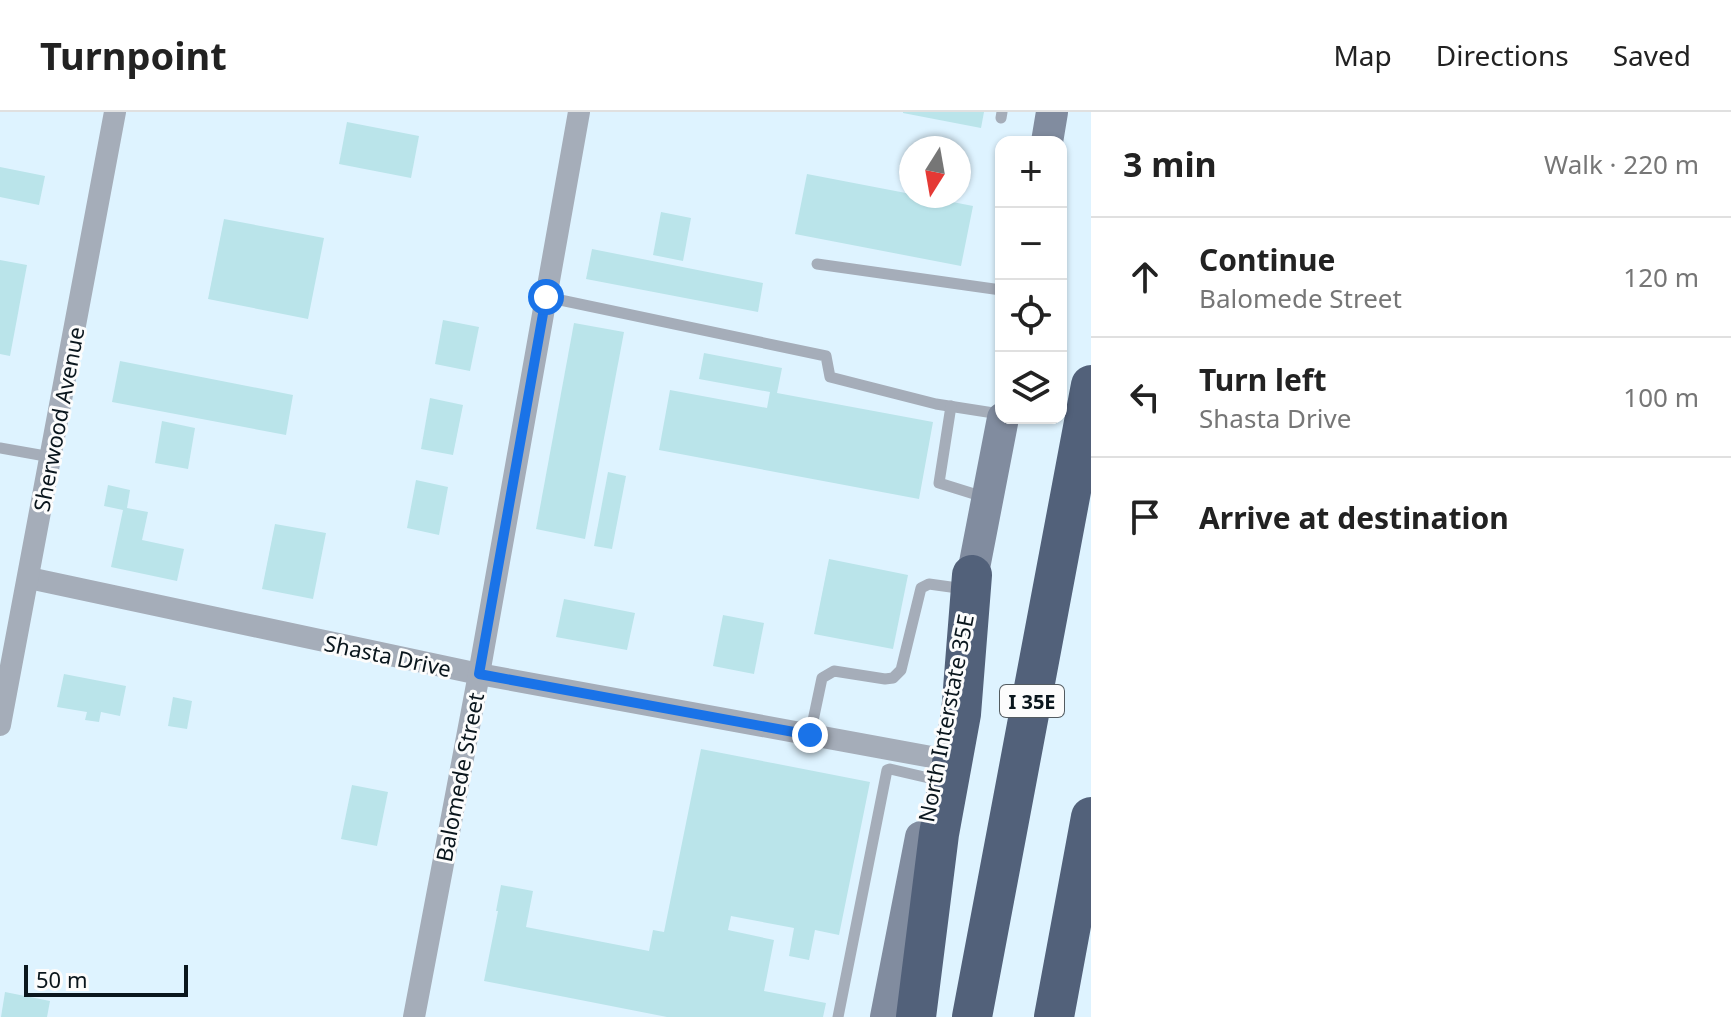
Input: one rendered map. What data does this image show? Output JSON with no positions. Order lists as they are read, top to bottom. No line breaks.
{"streets":{"highway":["I 35E"],"main road":["North Interstate 35E"],"street":["Sherwood Avenue","Shasta Drive","Balomede Street"]},"crossings":[["Sherwood Avenue","Shasta Drive"],["Shasta Drive","North Interstate 35E"],["Shasta Drive","Balomede Street"]],"scale_bar":"50 m","north":"bottom","page":{"header":"Turnpoint","nav":["Map","Directions","Saved"],"heading":["3 min","Walk · 220 m"],"map_buttons":["+","−"],"list":[["Continue","Balomede Street","120 m"],["Turn left","Shasta Drive","100 m"],"Arrive at destination"],"scale":"50 m"}}
